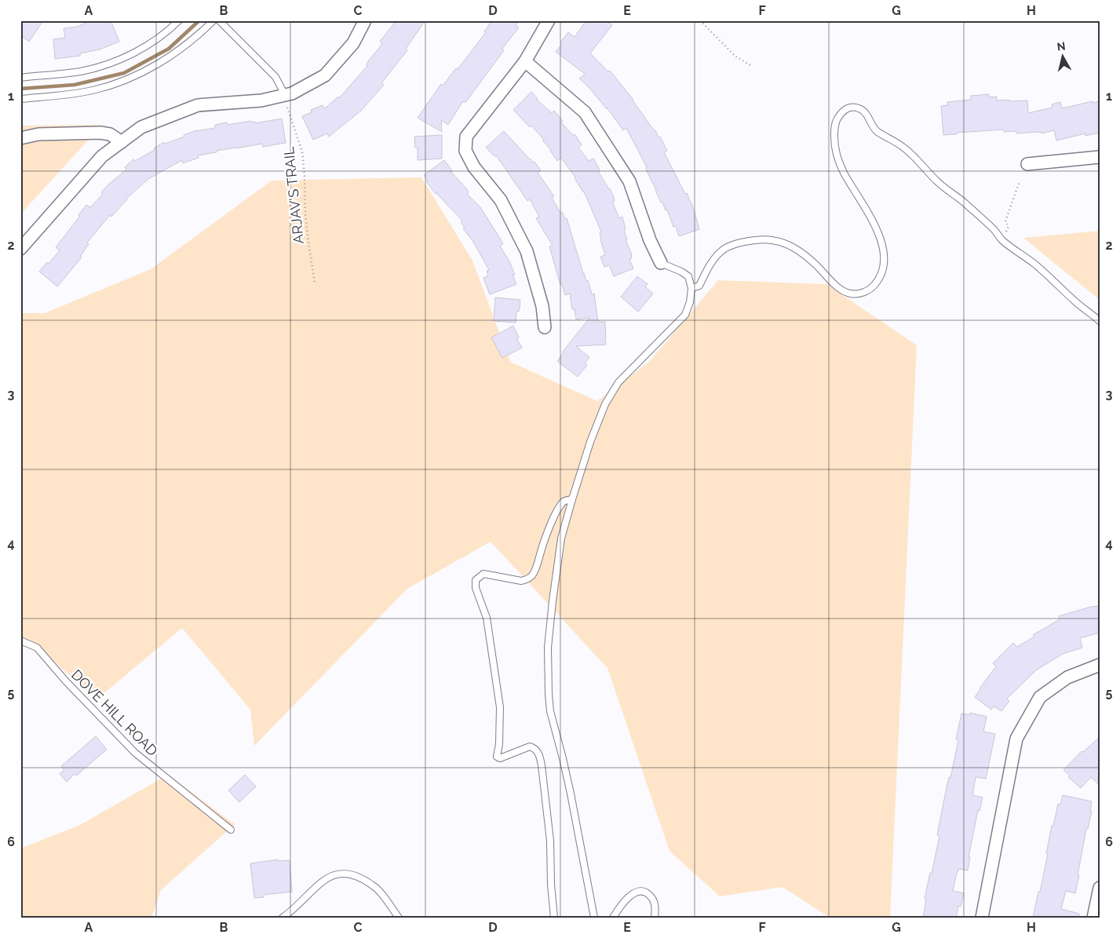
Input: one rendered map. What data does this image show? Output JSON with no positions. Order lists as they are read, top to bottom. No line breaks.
{"streets":{"lane":["DOVE HILL ROAD"],"path":["ARJAV'S TRAIL"]},"north":"top","grid":{"columns":["A","B","C","D","E","F","G","H"],"rows":["1","2","3","4","5","6"]}}
